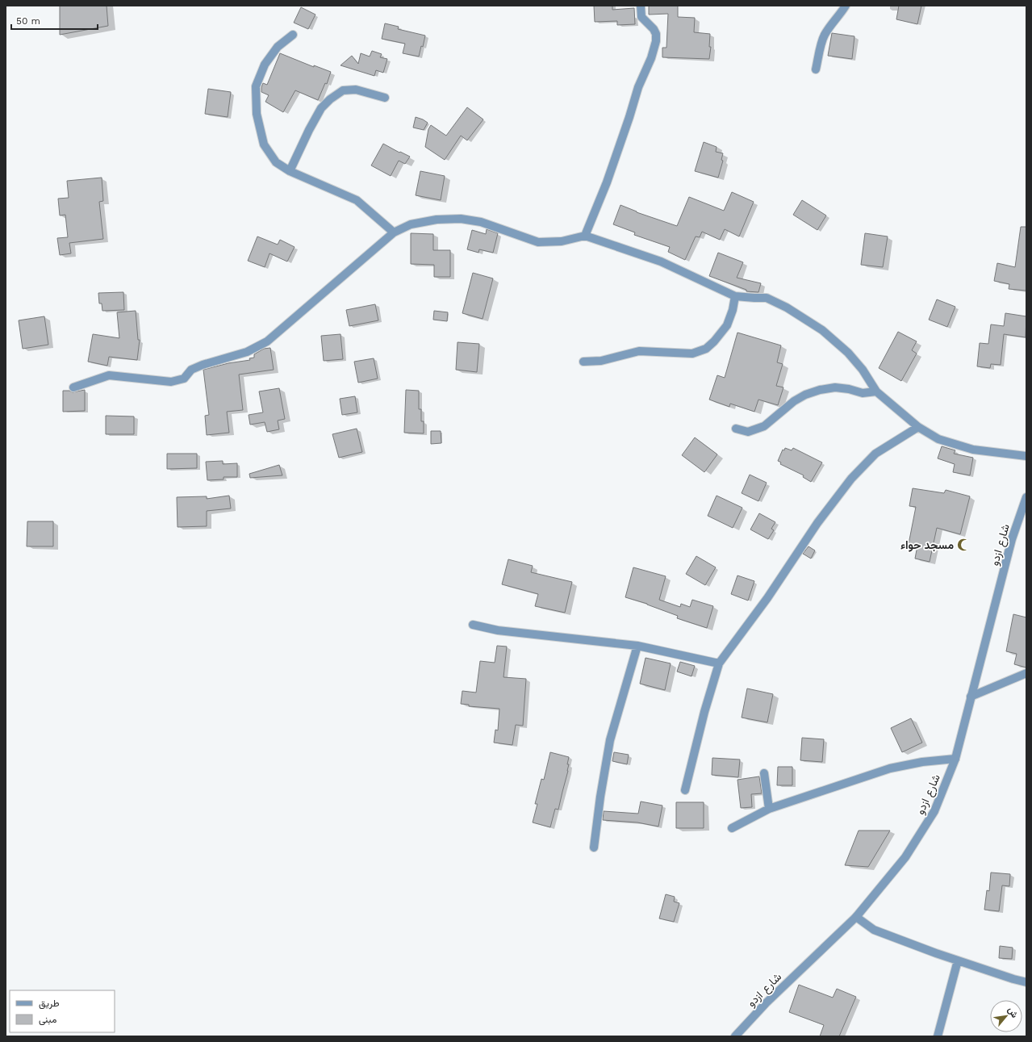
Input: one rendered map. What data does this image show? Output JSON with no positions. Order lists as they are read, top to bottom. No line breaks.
{"streets":{"street":["شارع ازدو"]},"places":{"mosque":["مسجد حواء"]},"legend":["طريق","مبنى"],"scale_bar":"50 m","north":"top right"}
